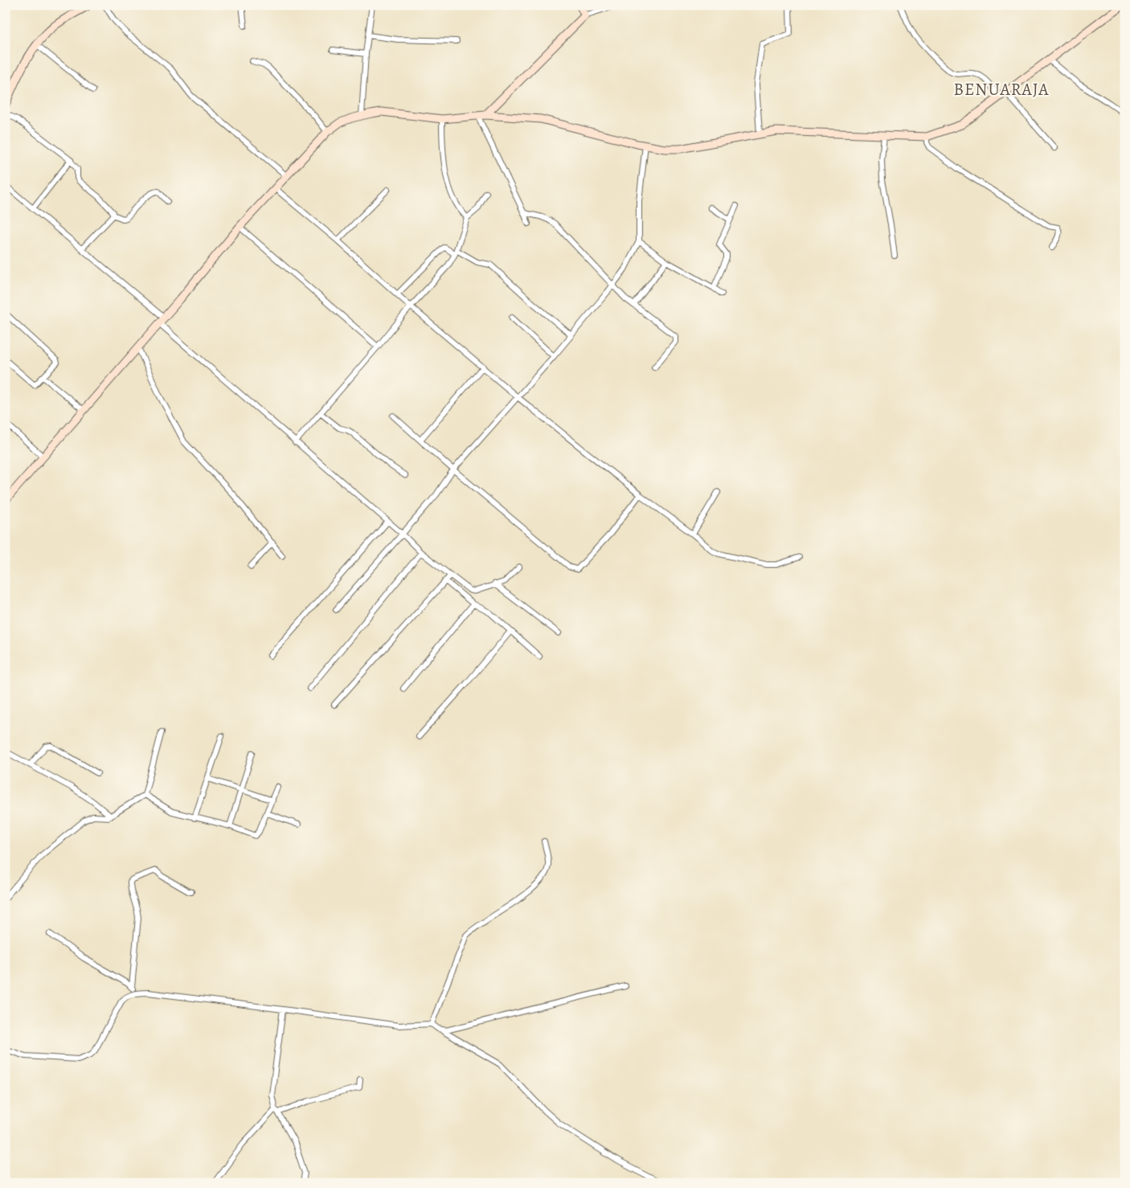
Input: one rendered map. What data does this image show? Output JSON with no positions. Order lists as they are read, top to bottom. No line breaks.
{"districts":["BENUARAJA"]}
